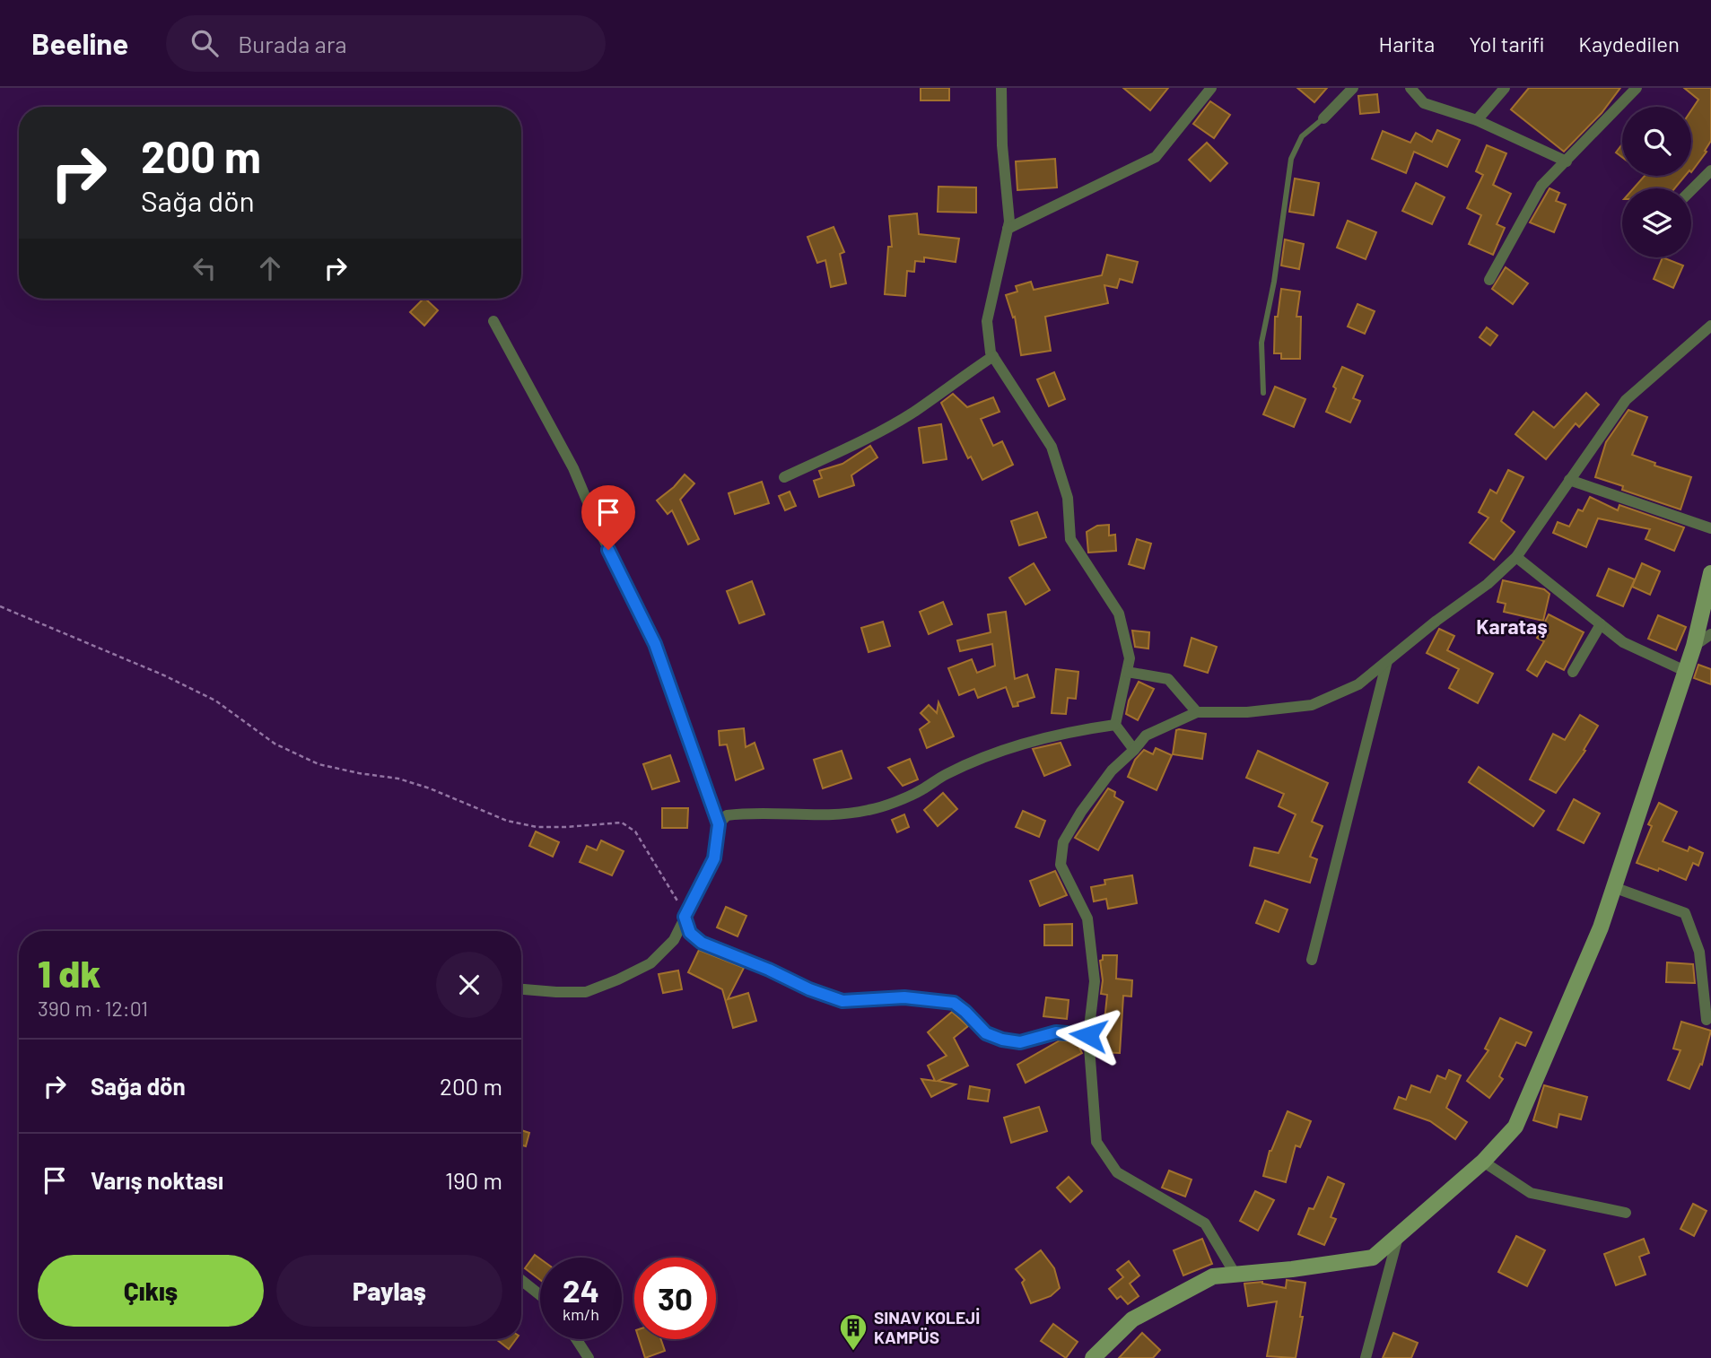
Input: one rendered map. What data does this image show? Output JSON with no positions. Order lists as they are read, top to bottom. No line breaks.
{"districts":["Karataş"],"places":{"building":["SINAV KOLEJİ KAMPÜS"]},"page":{"header":"Beeline","search":"Burada ara","nav":["Harita","Yol tarifi","Kaydedilen"],"turn":["200 m","Sağa dön"],"heading":["1 dk","390 m · 12:01"],"list":[{"name":"Sağa dön","value":"200 m"},{"name":"Varış noktası","value":"190 m"}],"buttons":["Çıkış","Paylaş"],"speed":"24 km/h","limit":"30"}}
